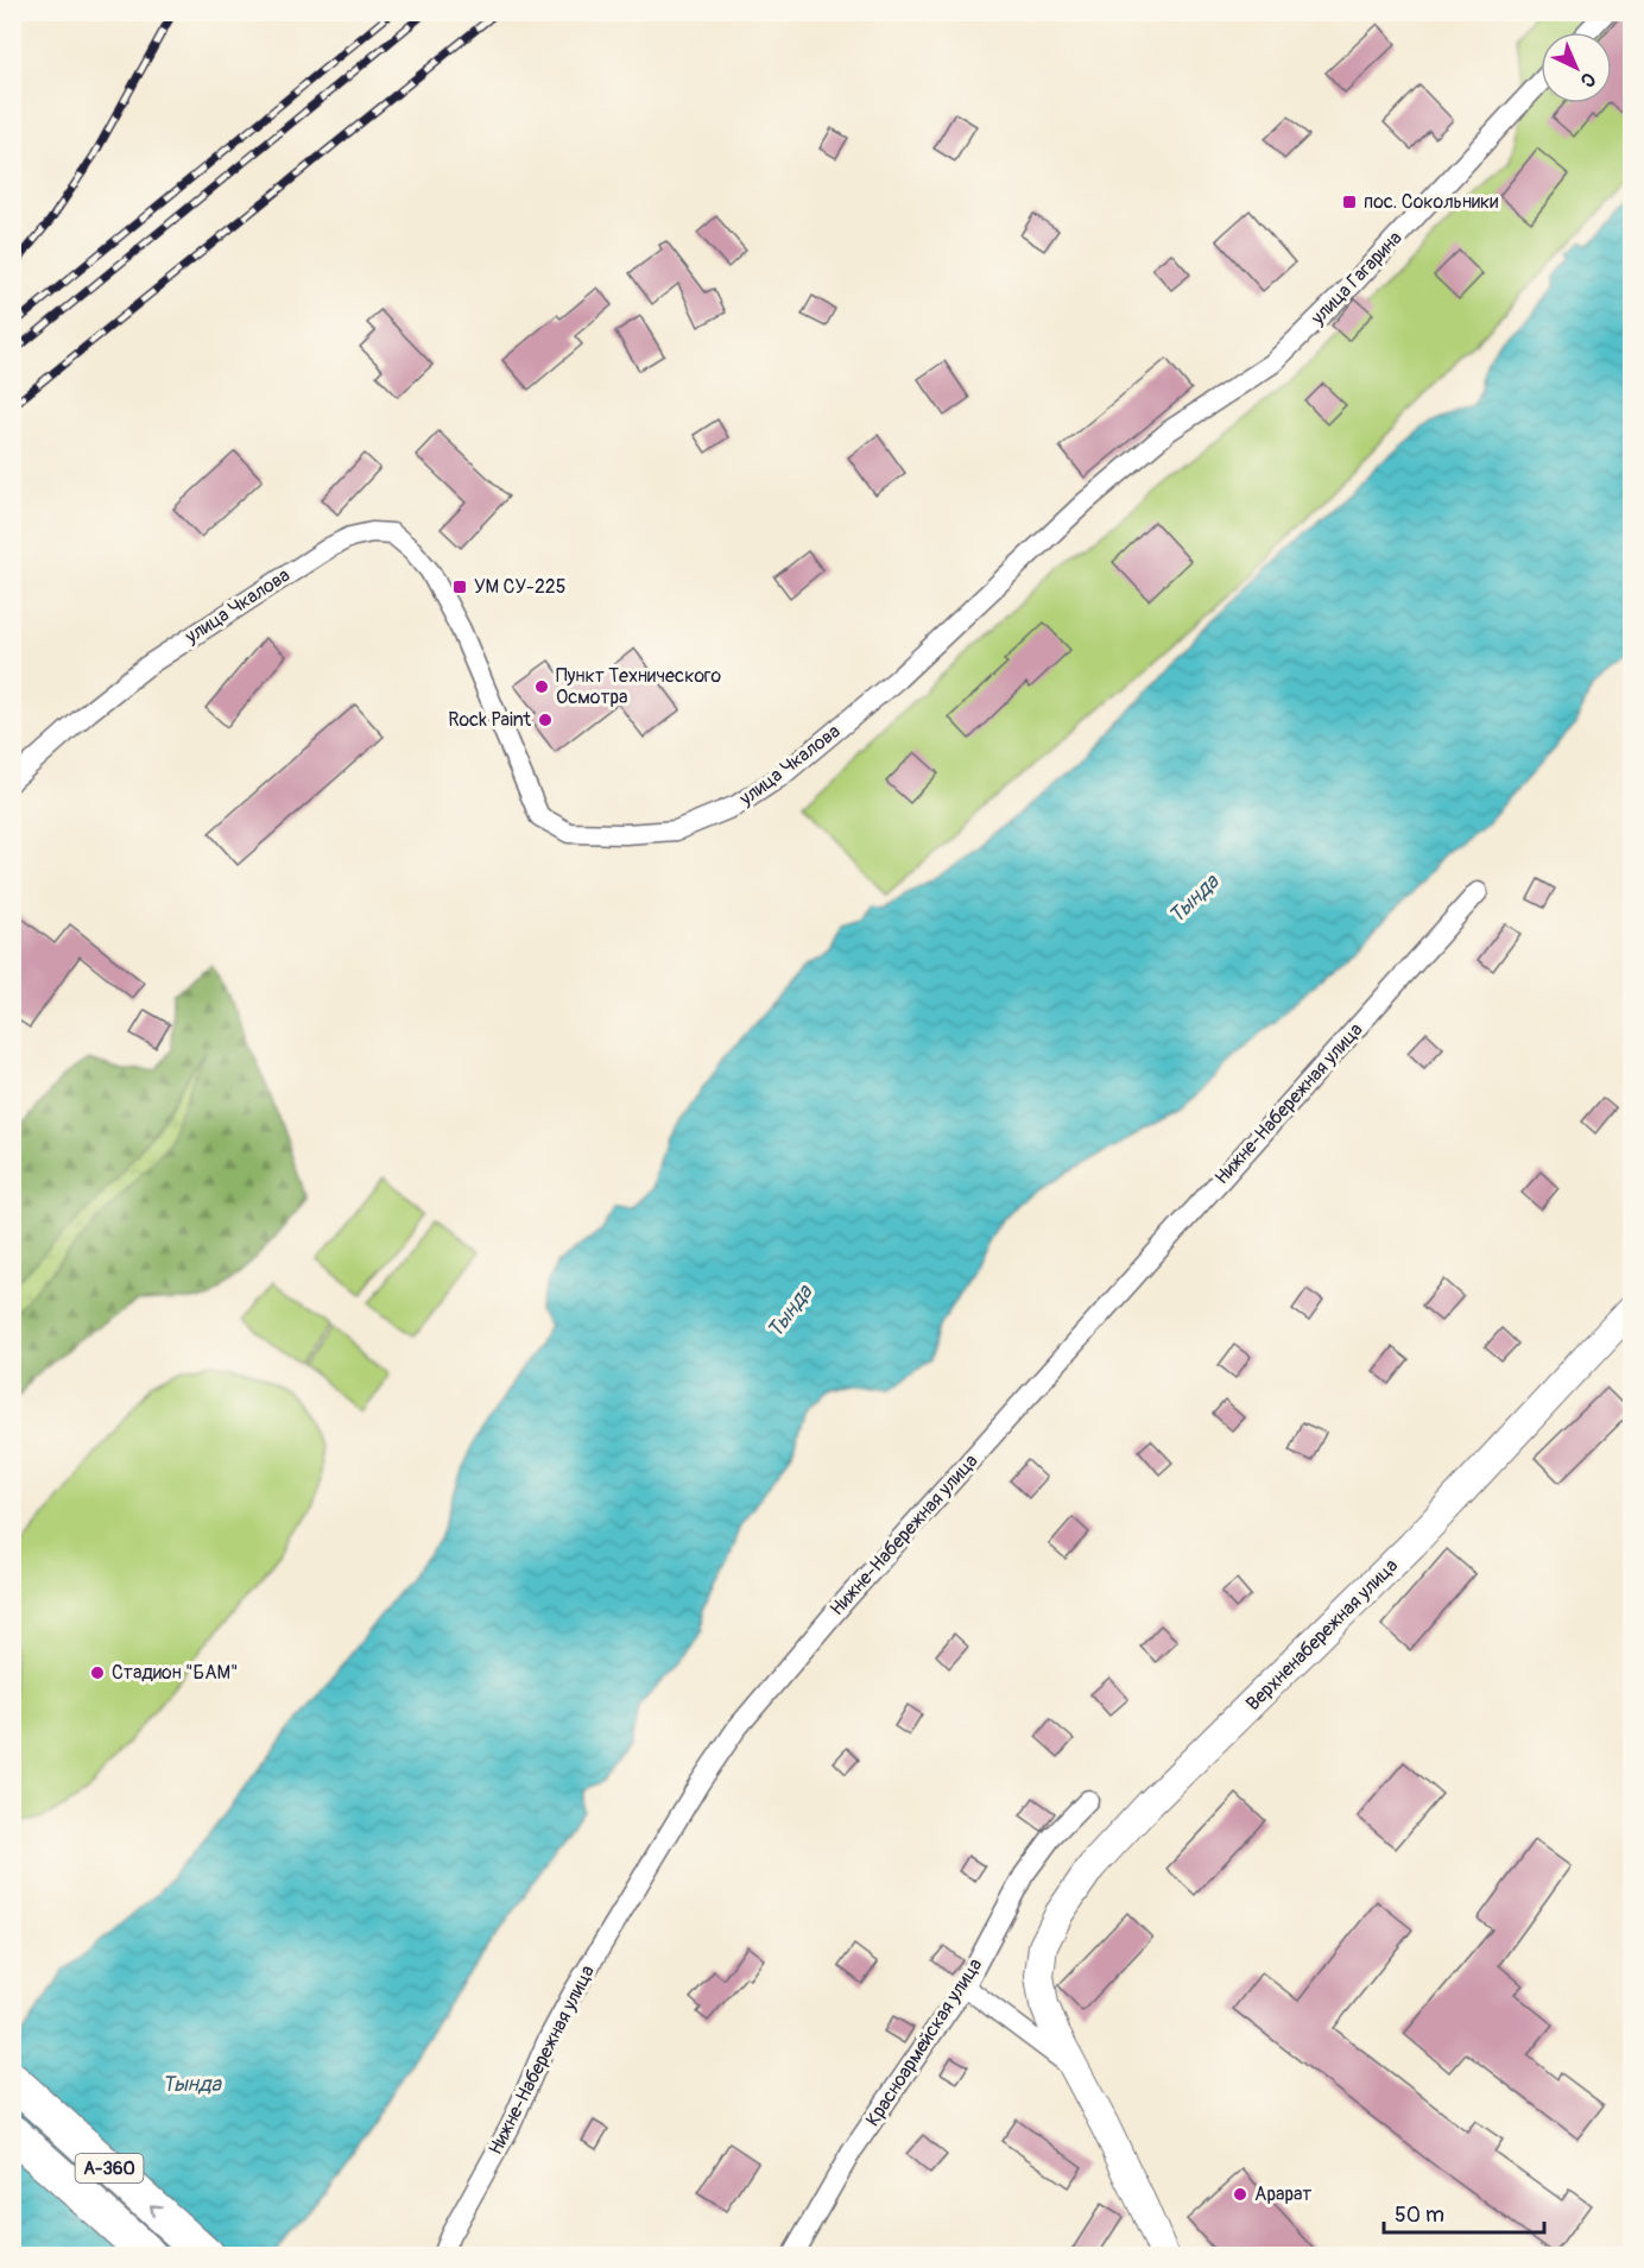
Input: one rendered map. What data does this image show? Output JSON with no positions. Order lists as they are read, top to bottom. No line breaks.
{"streets":{"highway":["А-360"],"street":["улица Гагарина","улица Чкалова","Нижне-Набережная улица","Верхненабережная улица","Красноармейская улица"]},"crossings":[["улица Гагарина","улица Чкалова"]],"water":["Тында"],"places":{"transit":["пос. Сокольники","УМ СУ-225"],"other":["Пункт Технического Осмотра","Rock Paint","Стадион \"БАМ\"","Арарат"]},"scale_bar":"50 m","north":"bottom right"}
